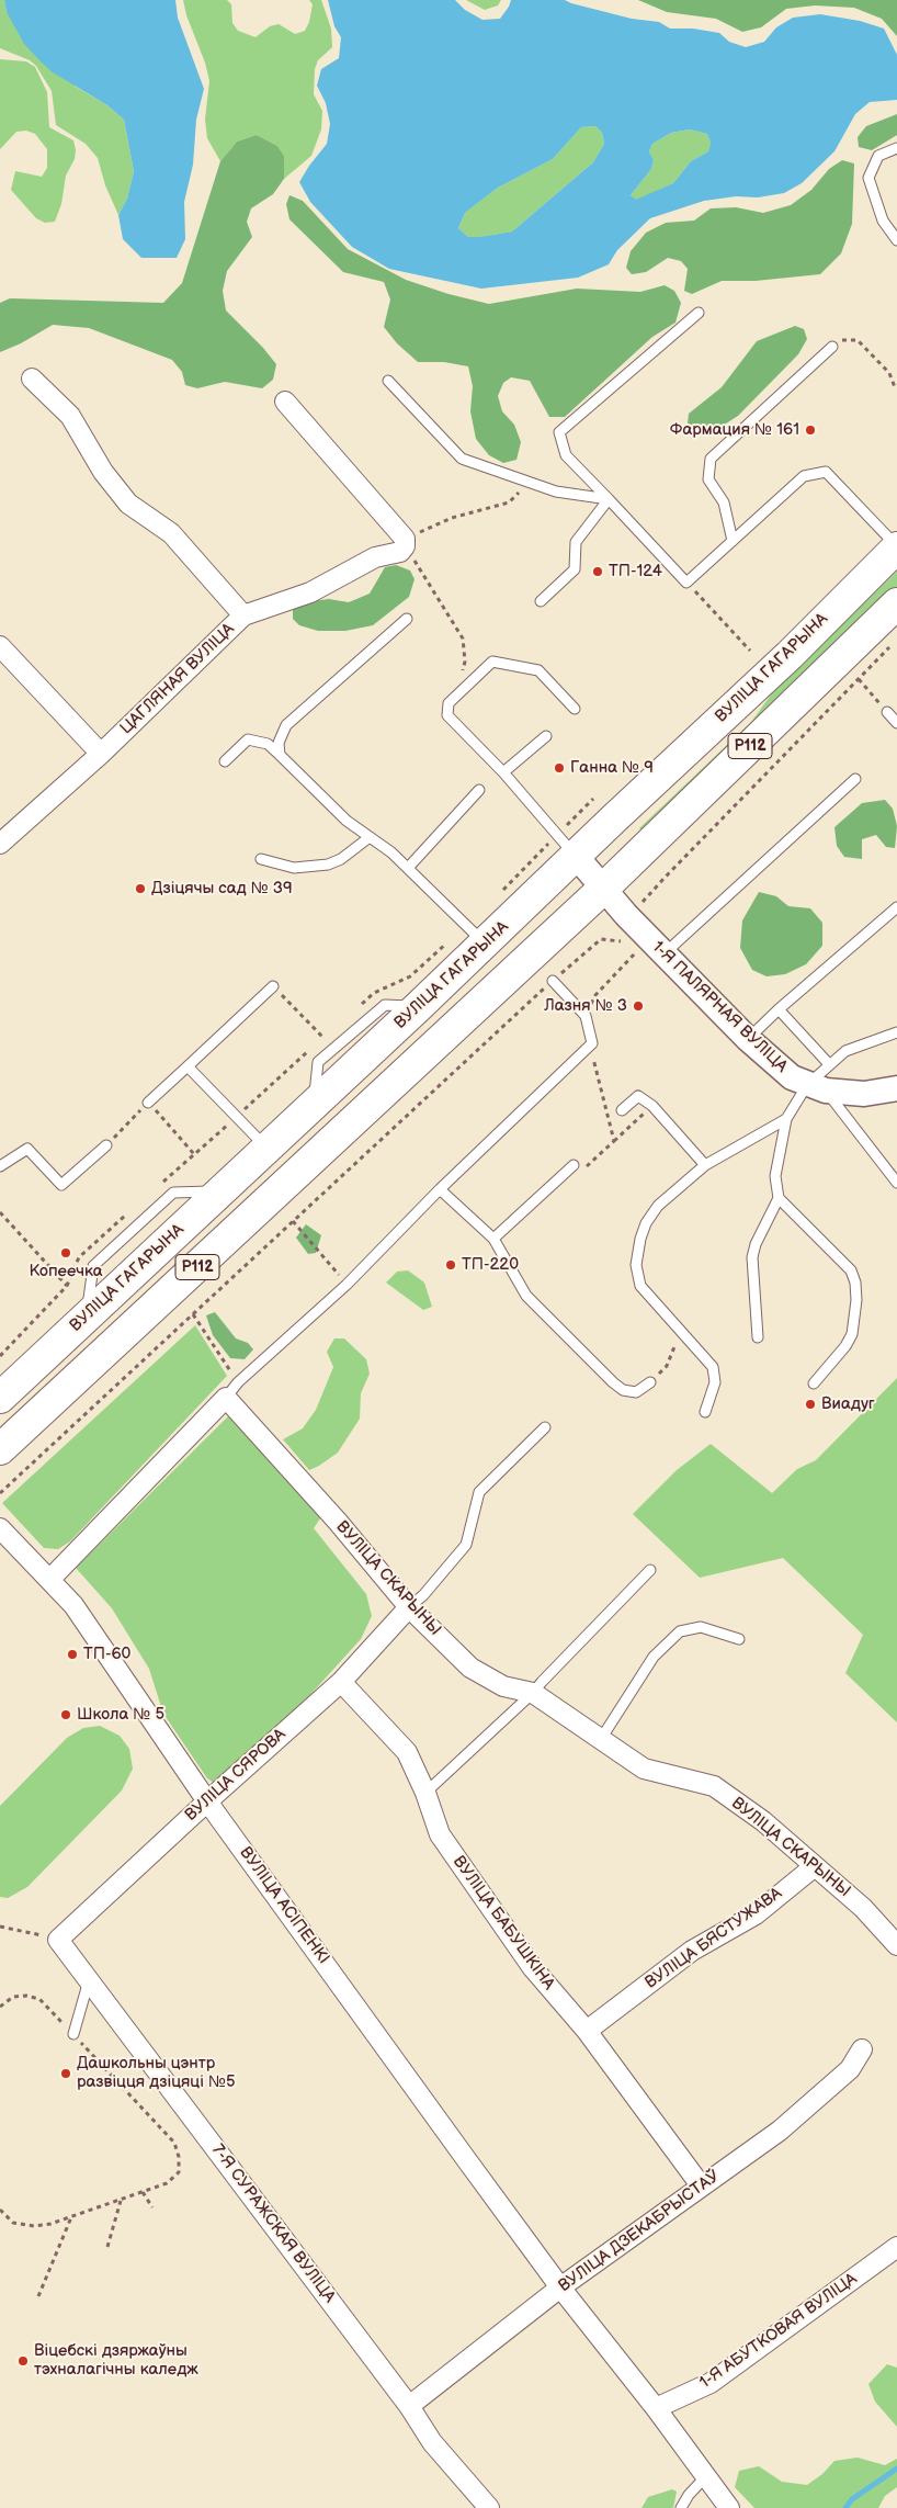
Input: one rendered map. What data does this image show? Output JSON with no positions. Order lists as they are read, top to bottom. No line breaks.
{"streets":{"main road":["ВУЛІЦА ГАГАРЫНА","Р112"],"street":["ЦАГЛЯНАЯ ВУЛІЦА","1-Я ПАЛЯРНАЯ ВУЛІЦА","ВУЛІЦА СКАРЫНЫ","ВУЛІЦА СЯРОВА","ВУЛІЦА АСІПЕНКІ","ВУЛІЦА БАБУШКІНА","ВУЛІЦА БЯСТУЖАВА","7-Я СУРАЖСКАЯ ВУЛІЦА","ВУЛІЦА ДЗЕКАБРЫСТАЎ","1-Я АБУТКОВАЯ ВУЛІЦА"]},"crossings":[["ВУЛІЦА ГАГАРЫНА","1-Я ПАЛЯРНАЯ ВУЛІЦА"],["Р112","1-Я ПАЛЯРНАЯ ВУЛІЦА"],["ВУЛІЦА СКАРЫНЫ","ВУЛІЦА СЯРОВА"],["ВУЛІЦА СКАРЫНЫ","ВУЛІЦА БЯСТУЖАВА"],["ВУЛІЦА СЯРОВА","ВУЛІЦА АСІПЕНКІ"],["ВУЛІЦА СЯРОВА","ВУЛІЦА БАБУШКІНА"],["ВУЛІЦА СЯРОВА","7-Я СУРАЖСКАЯ ВУЛІЦА"],["ВУЛІЦА АСІПЕНКІ","ВУЛІЦА ДЗЕКАБРЫСТАЎ"],["ВУЛІЦА АСІПЕНКІ","1-Я АБУТКОВАЯ ВУЛІЦА"],["ВУЛІЦА БАБУШКІНА","ВУЛІЦА БЯСТУЖАВА"],["ВУЛІЦА БАБУШКІНА","ВУЛІЦА ДЗЕКАБРЫСТАЎ"],["7-Я СУРАЖСКАЯ ВУЛІЦА","ВУЛІЦА ДЗЕКАБРЫСТАЎ"]],"places":["Фармация № 161","ТП-124","Ганна № 9","Дзіцячы сад № 39","Лазня № 3","Копеечка","ТП-220","Виадуг","ТП-60","Школа № 5","Дашкольны цэнтр развіцця дзіцяці №5","Віцебскі дзяржаўны тэхналагічны каледж"]}
